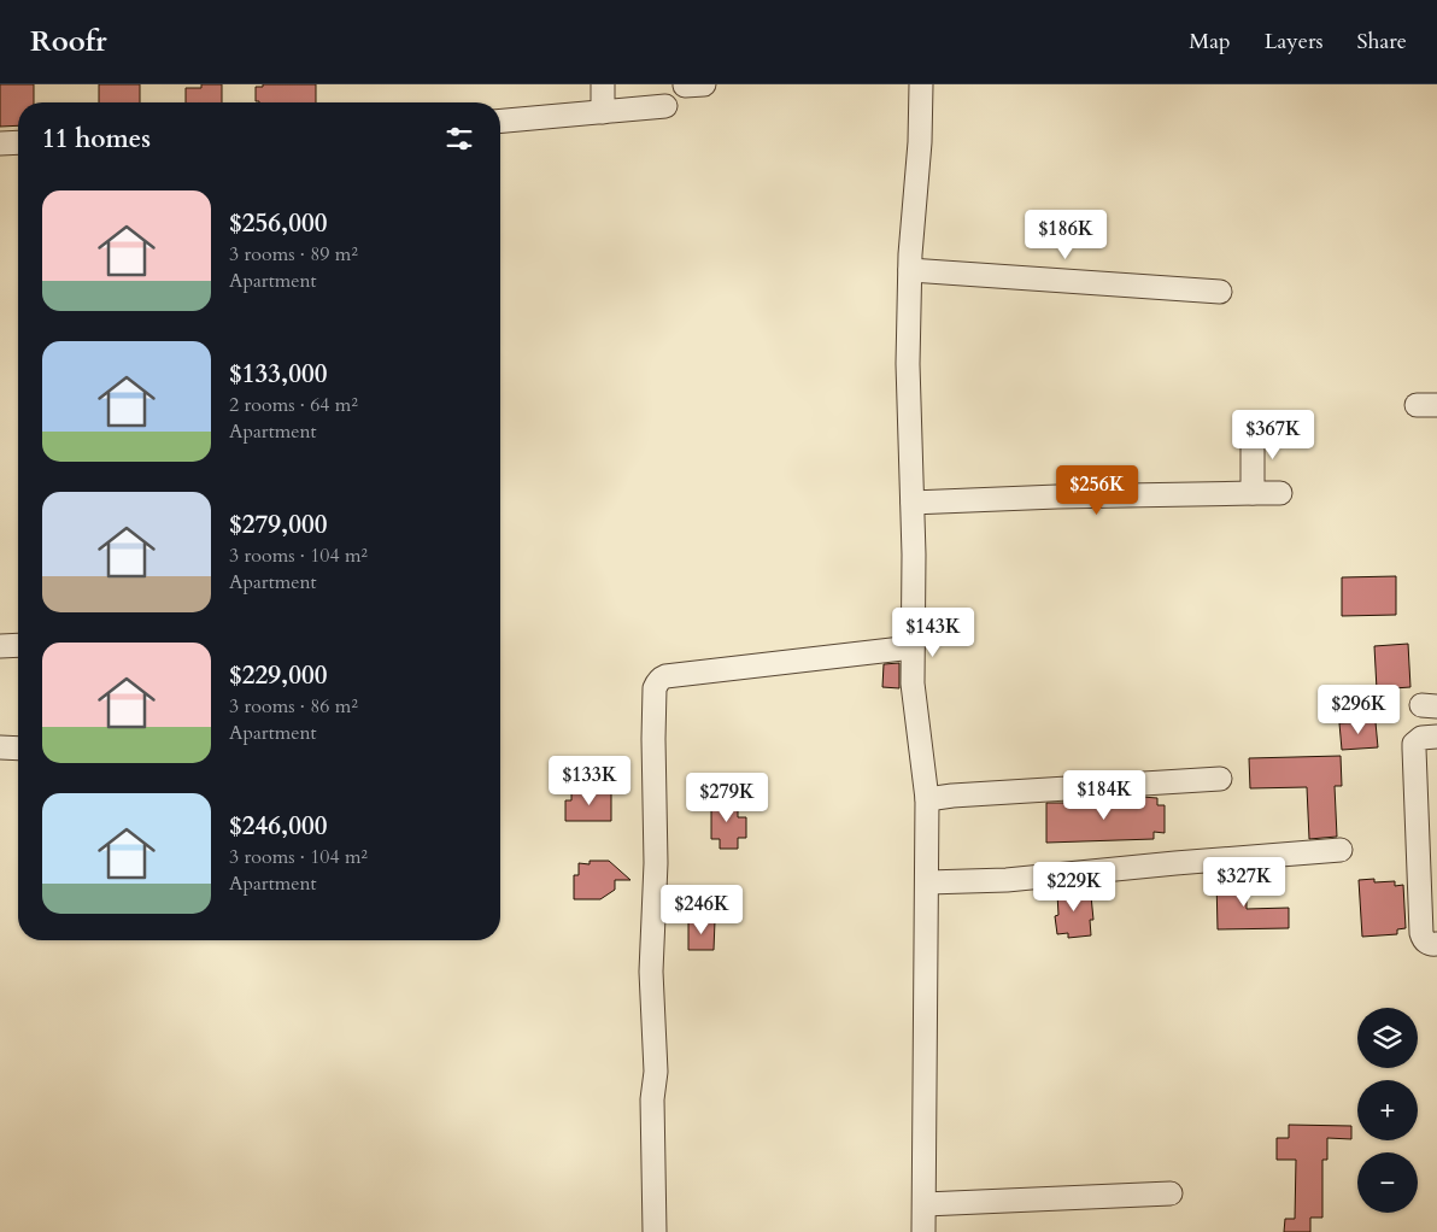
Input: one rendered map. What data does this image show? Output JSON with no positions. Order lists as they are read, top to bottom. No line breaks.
{"page":{"header":"Roofr","nav":["Map","Layers","Share"],"heading":"11 homes","list":[{"name":"$256,000","note":"3 rooms · 89 m² · Apartment"},{"name":"$133,000","note":"2 rooms · 64 m² · Apartment"},{"name":"$279,000","note":"3 rooms · 104 m² · Apartment"},{"name":"$229,000","note":"3 rooms · 86 m² · Apartment"},{"name":"$246,000","note":"3 rooms · 104 m² · Apartment"}],"price":["$186K","$367K","$256K","$143K","$296K","$133K","$184K","$279K","$327K","$229K","$246K"],"map_buttons":["+","−"]}}
